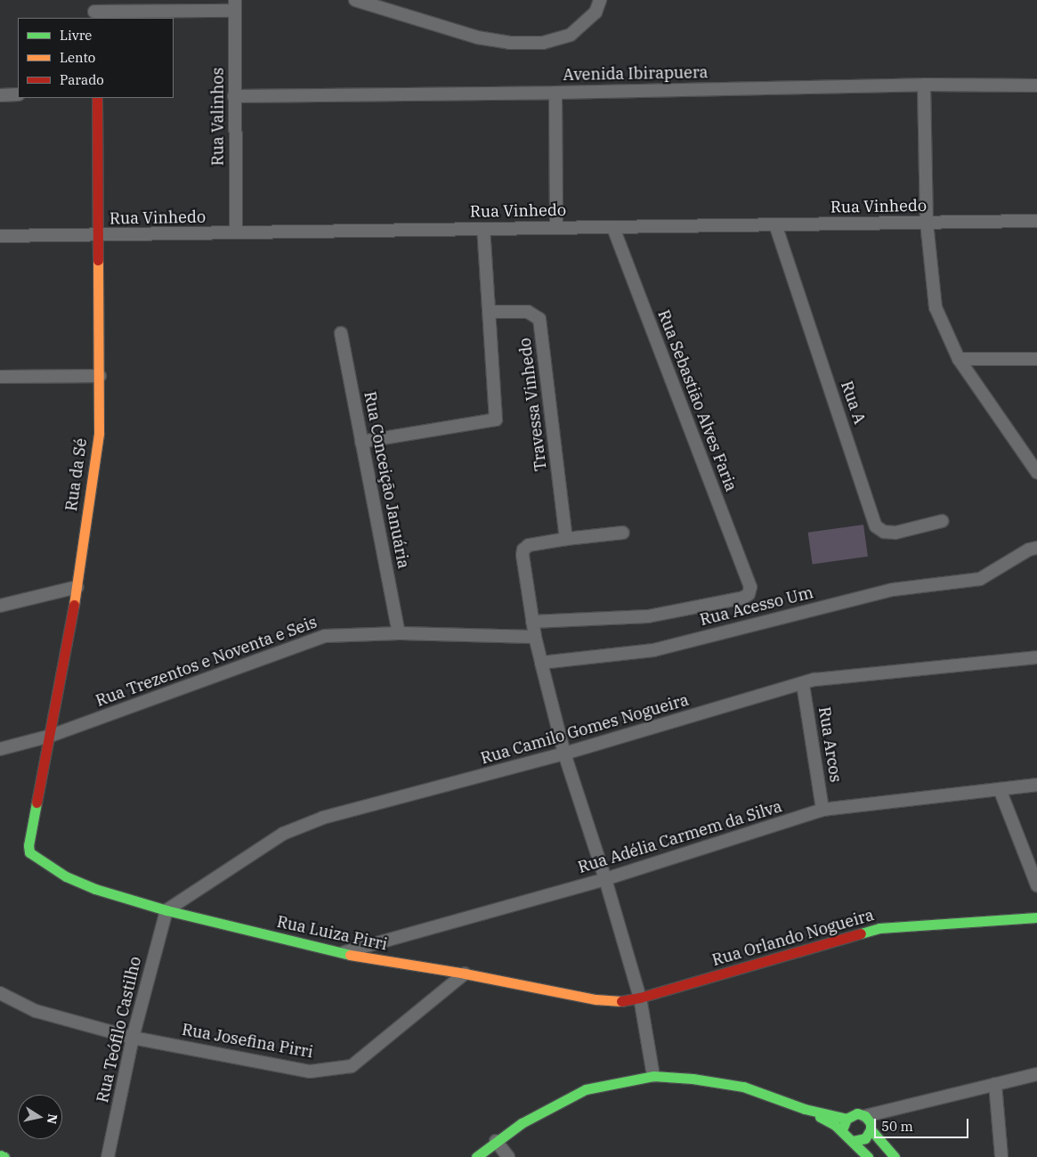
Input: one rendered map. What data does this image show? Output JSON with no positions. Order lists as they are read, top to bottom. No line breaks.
{"streets":{"street":["Avenida Ibirapuera","Rua Valinhos","Rua Vinhedo","Rua Sebastião Alves Faria","Rua A","Travessa Vinhedo","Rua da Sé","Rua Conceição Januária","Rua Acesso Um","Rua Trezentos e Noventa e Seis","Rua Camilo Gomes Nogueira","Rua Arcos","Rua Adélia Carmem da Silva","Rua Luiza Pirri","Rua Orlando Nogueira","Rua Teófilo Castilho","Rua Josefina Pirri"]},"crossings":[["Avenida Ibirapuera","Rua Valinhos"],["Rua Valinhos","Rua Vinhedo"],["Rua Vinhedo","Rua Sebastião Alves Faria"],["Rua Vinhedo","Rua A"],["Rua Vinhedo","Rua da Sé"],["Rua da Sé","Rua Trezentos e Noventa e Seis"],["Rua da Sé","Rua Luiza Pirri"],["Rua Conceição Januária","Rua Trezentos e Noventa e Seis"],["Rua Camilo Gomes Nogueira","Rua Arcos"],["Rua Camilo Gomes Nogueira","Rua Luiza Pirri"],["Rua Camilo Gomes Nogueira","Rua Teófilo Castilho"],["Rua Arcos","Rua Adélia Carmem da Silva"],["Rua Adélia Carmem da Silva","Rua Luiza Pirri"],["Rua Luiza Pirri","Rua Orlando Nogueira"],["Rua Luiza Pirri","Rua Teófilo Castilho"],["Rua Luiza Pirri","Rua Josefina Pirri"],["Rua Teófilo Castilho","Rua Josefina Pirri"]],"legend":["Livre","Lento","Parado"],"scale_bar":"50 m","north":"right"}
